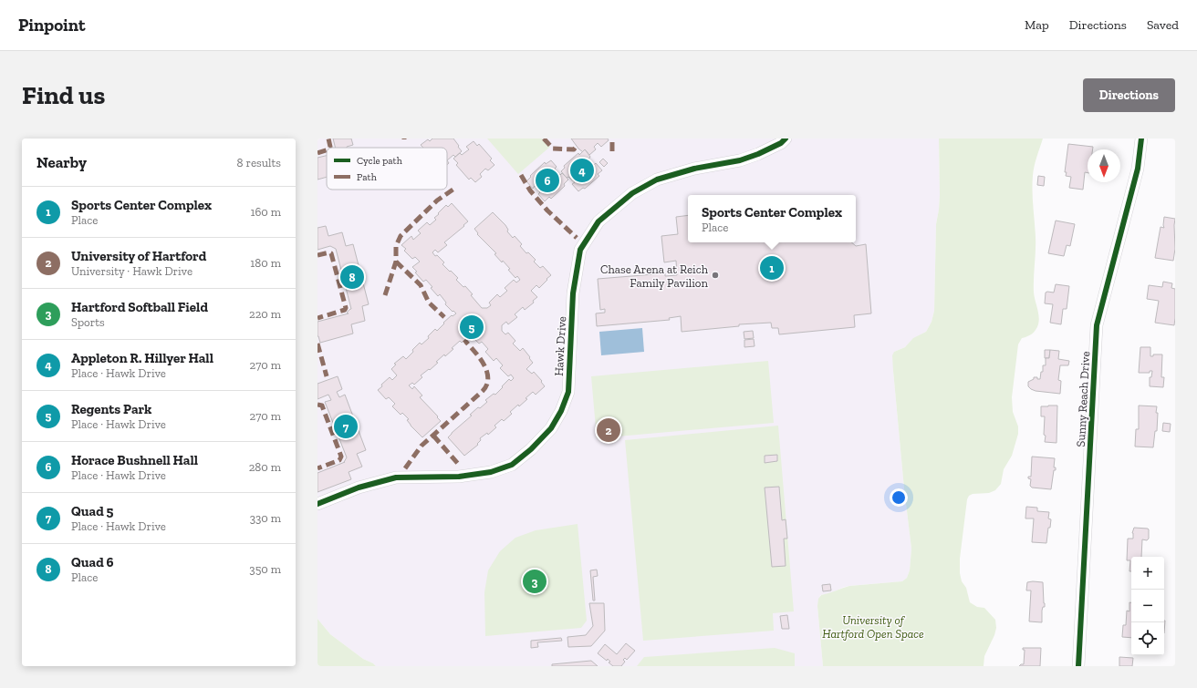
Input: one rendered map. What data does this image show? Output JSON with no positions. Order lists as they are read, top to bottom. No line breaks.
{"streets":{"street":["Hawk Drive","Sunny Reach Drive"]},"parks":["University of Hartford Open Space"],"places":["Chase Arena at Reich Family Pavilion"],"legend":["Cycle path","Path"],"north":"bottom","page":{"header":"Pinpoint","nav":["Map","Directions","Saved"],"buttons":"Directions","title":"Find us","heading":["Nearby","8 results"],"pins":["4","6","1","8","5","7","2","3"],"list":[{"mark":"1","name":"Sports Center Complex","note":"Place","value":"160 m"},{"mark":"2","name":"University of Hartford","note":"University · Hawk Drive","value":"180 m"},{"mark":"3","name":"Hartford Softball Field","note":"Sports","value":"220 m"},{"mark":"4","name":"Appleton R. Hillyer Hall","note":"Place · Hawk Drive","value":"270 m"},{"mark":"5","name":"Regents Park","note":"Place · Hawk Drive","value":"270 m"},{"mark":"6","name":"Horace Bushnell Hall","note":"Place · Hawk Drive","value":"280 m"},{"mark":"7","name":"Quad 5","note":"Place · Hawk Drive","value":"330 m"},{"mark":"8","name":"Quad 6","note":"Place","value":"350 m"}],"popup":["Sports Center Complex","Place"],"map_buttons":["+","−"]}}
